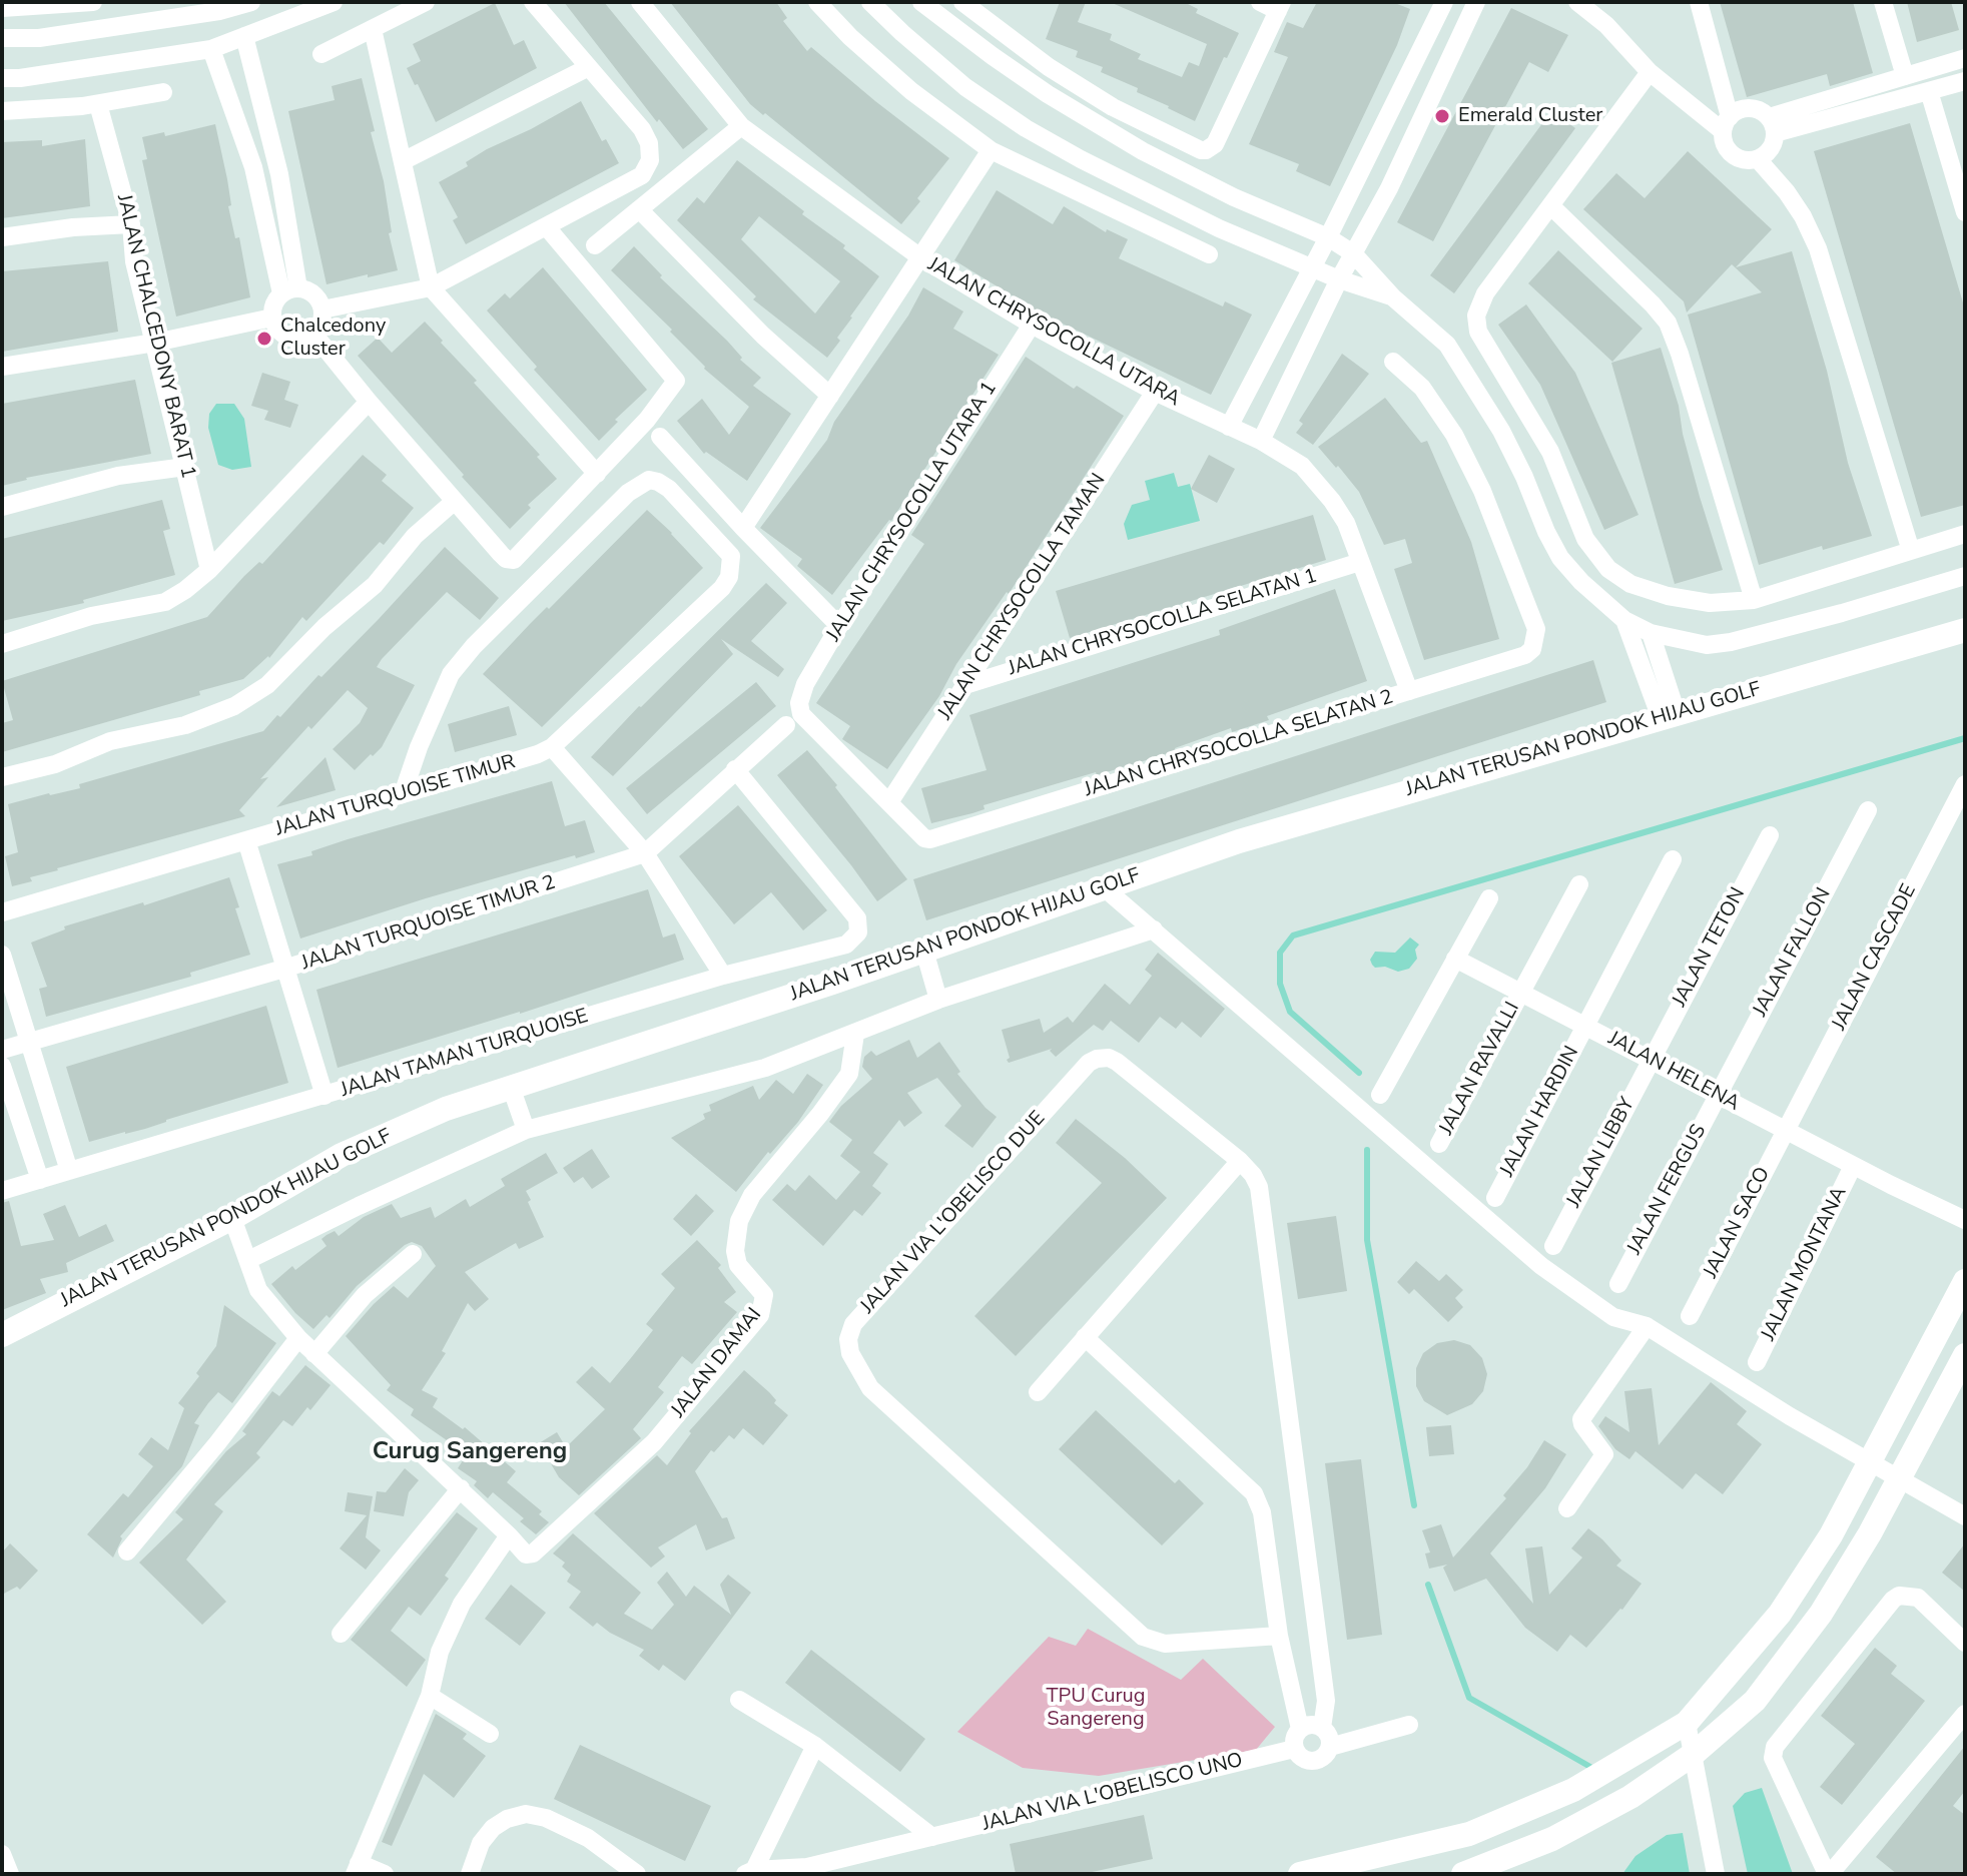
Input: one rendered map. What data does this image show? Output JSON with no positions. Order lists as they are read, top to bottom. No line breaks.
{"streets":{"main road":["JALAN TERUSAN PONDOK HIJAU GOLF"],"street":["JALAN CHRYSOCOLLA UTARA","JALAN CHALCEDONY BARAT 1","JALAN CHRYSOCOLLA UTARA 1","JALAN CHRYSOCOLLA TAMAN","JALAN CHRYSOCOLLA SELATAN 1","JALAN CHRYSOCOLLA SELATAN 2","JALAN TURQUOISE TIMUR","JALAN TURQUOISE TIMUR 2","JALAN TETON","JALAN FALLON","JALAN CASCADE","JALAN TAMAN TURQUOISE","JALAN RAVALLI","JALAN HELENA","JALAN HARDIN","JALAN LIBBY","JALAN FERGUS","JALAN VIA L'OBELISCO DUE","JALAN SACO","JALAN MONTANA","JALAN DAMAI","JALAN VIA L'OBELISCO UNO"]},"crossings":[["JALAN CHRYSOCOLLA UTARA","JALAN CHRYSOCOLLA UTARA 1"],["JALAN CHRYSOCOLLA UTARA","JALAN CHRYSOCOLLA TAMAN"],["JALAN CHRYSOCOLLA UTARA","JALAN CHRYSOCOLLA SELATAN 1"],["JALAN CHRYSOCOLLA UTARA","JALAN CHRYSOCOLLA SELATAN 2"],["JALAN CHRYSOCOLLA UTARA 1","JALAN CHRYSOCOLLA TAMAN"],["JALAN CHRYSOCOLLA UTARA 1","JALAN CHRYSOCOLLA SELATAN 2"],["JALAN CHRYSOCOLLA TAMAN","JALAN CHRYSOCOLLA SELATAN 1"],["JALAN CHRYSOCOLLA TAMAN","JALAN CHRYSOCOLLA SELATAN 2"],["JALAN TURQUOISE TIMUR 2","JALAN TAMAN TURQUOISE"],["JALAN TETON","JALAN HELENA"],["JALAN TETON","JALAN LIBBY"],["JALAN FALLON","JALAN HELENA"],["JALAN FALLON","JALAN FERGUS"],["JALAN CASCADE","JALAN HELENA"],["JALAN CASCADE","JALAN SACO"],["JALAN RAVALLI","JALAN HELENA"],["JALAN HELENA","JALAN HARDIN"],["JALAN HELENA","JALAN LIBBY"],["JALAN HELENA","JALAN FERGUS"],["JALAN HELENA","JALAN SACO"],["JALAN HELENA","JALAN MONTANA"],["JALAN VIA L'OBELISCO DUE","JALAN VIA L'OBELISCO UNO"]],"districts":["Curug Sangereng"],"parks":["TPU Curug Sangereng"],"places":["Emerald Cluster","Chalcedony Cluster"]}
